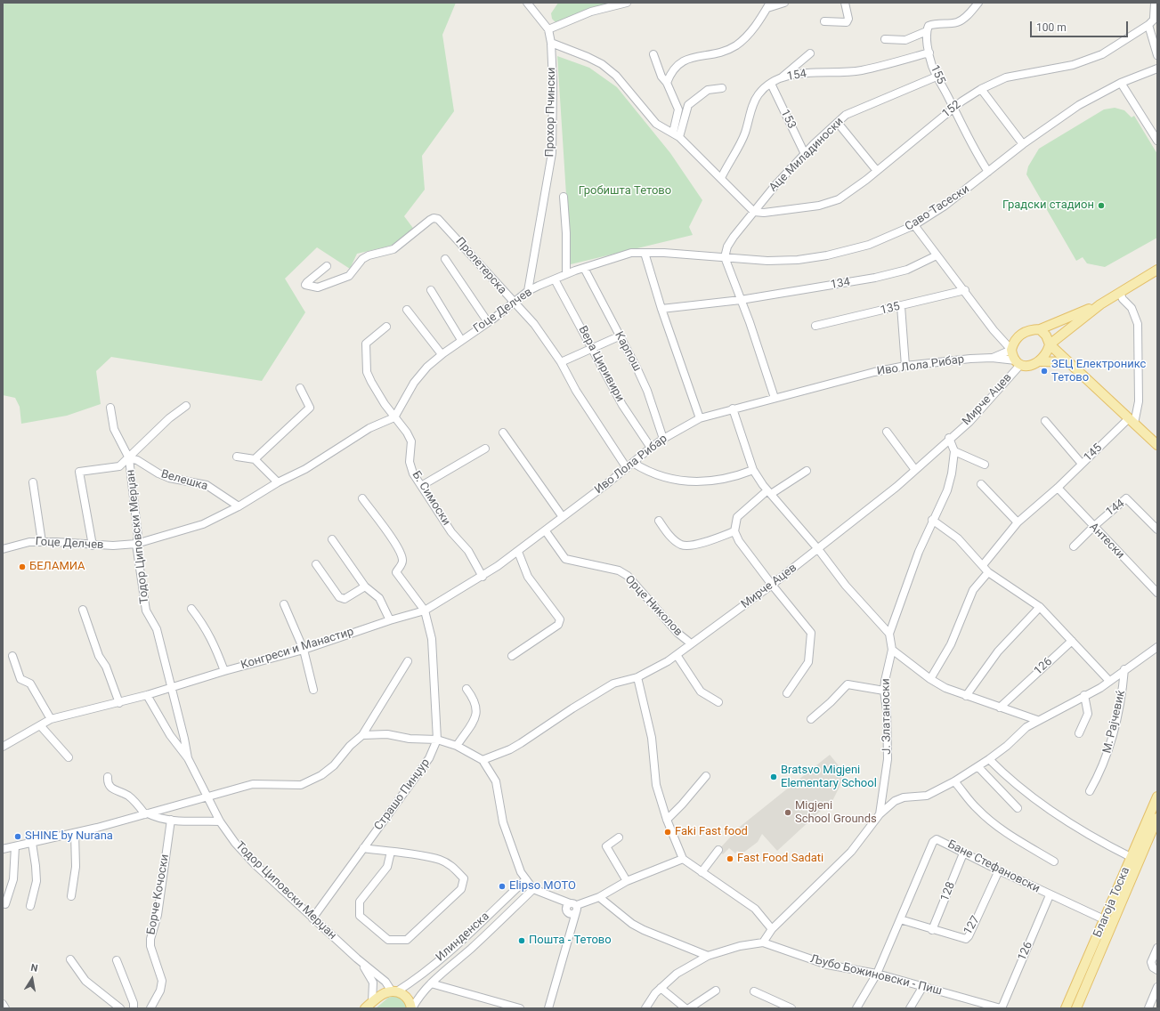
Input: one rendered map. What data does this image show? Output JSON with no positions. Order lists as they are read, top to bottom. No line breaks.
{"streets":{"main road":["Благоја Тоска","Илинденска"],"street":["155","154","152","Прохор Пчински","153","Аце Миладиноски","Саво Тасески","Пролетерска","134","135","Гоце Делчев","Карпош","Вера Циривири","Иво Лола Рибар","Мирче Ацев","145","Велешка","Б. Симоски","144","Тодор Циповски Мерџан","Антески","Орце Николов","Конгреси и Манастир","126","Ј. Златаноски","М. Рајчевиќ","Страшо Пинџур","Бане Стефановски","128","Борче Кочоски","127","Љубо Божиновски - Пиш"]},"crossings":[["155","154"],["155","152"],["155","Аце Миладиноски"],["155","Саво Тасески"],["154","153"],["152","Аце Миладиноски"],["Прохор Пчински","Гоце Делчев"],["153","Аце Миладиноски"],["Аце Миладиноски","Саво Тасески"],["Саво Тасески","Гоце Делчев"],["Пролетерска","Гоце Делчев"],["Пролетерска","Иво Лола Рибар"],["Гоце Делчев","Карпош"],["Гоце Делчев","Вера Циривири"],["Гоце Делчев","Велешка"],["Гоце Делчев","Б. Симоски"],["Гоце Делчев","Тодор Циповски Мерџан"],["Карпош","Иво Лола Рибар"],["Вера Циривири","Иво Лола Рибар"],["Иво Лола Рибар","Б. Симоски"],["Иво Лола Рибар","Орце Николов"],["Иво Лола Рибар","Конгреси и Манастир"],["Иво Лола Рибар","Страшо Пинџур"],["Мирче Ацев","Орце Николов"],["Мирче Ацев","Ј. Златаноски"],["145","Антески"],["Велешка","Тодор Циповски Мерџан"],["144","Антески"],["Тодор Циповски Мерџан","Конгреси и Манастир"],["Тодор Циповски Мерџан","Страшо Пинџур"],["Тодор Циповски Мерџан","Илинденска"],["Конгреси и Манастир","Страшо Пинџур"],["126","Бане Стефановски"],["126","Љубо Божиновски - Пиш"],["Бане Стефановски","128"],["Бане Стефановски","Благоја Тоска"],["Бане Стефановски","127"],["Бане Стефановски","Љубо Божиновски - Пиш"],["128","127"]],"parks":["Гробишта Тетово"],"places":["Градски стадион","ЗЕЦ Електроникс Тетово","БЕЛАМИА","Bratsvo Migjeni Elementary School","Migjeni School Grounds","Faki Fast food","SHINE by Nurana","Fast Food Sadati","Elipso MOTO","Пошта - Тетово"],"scale_bar":"100 m","north":"top"}
